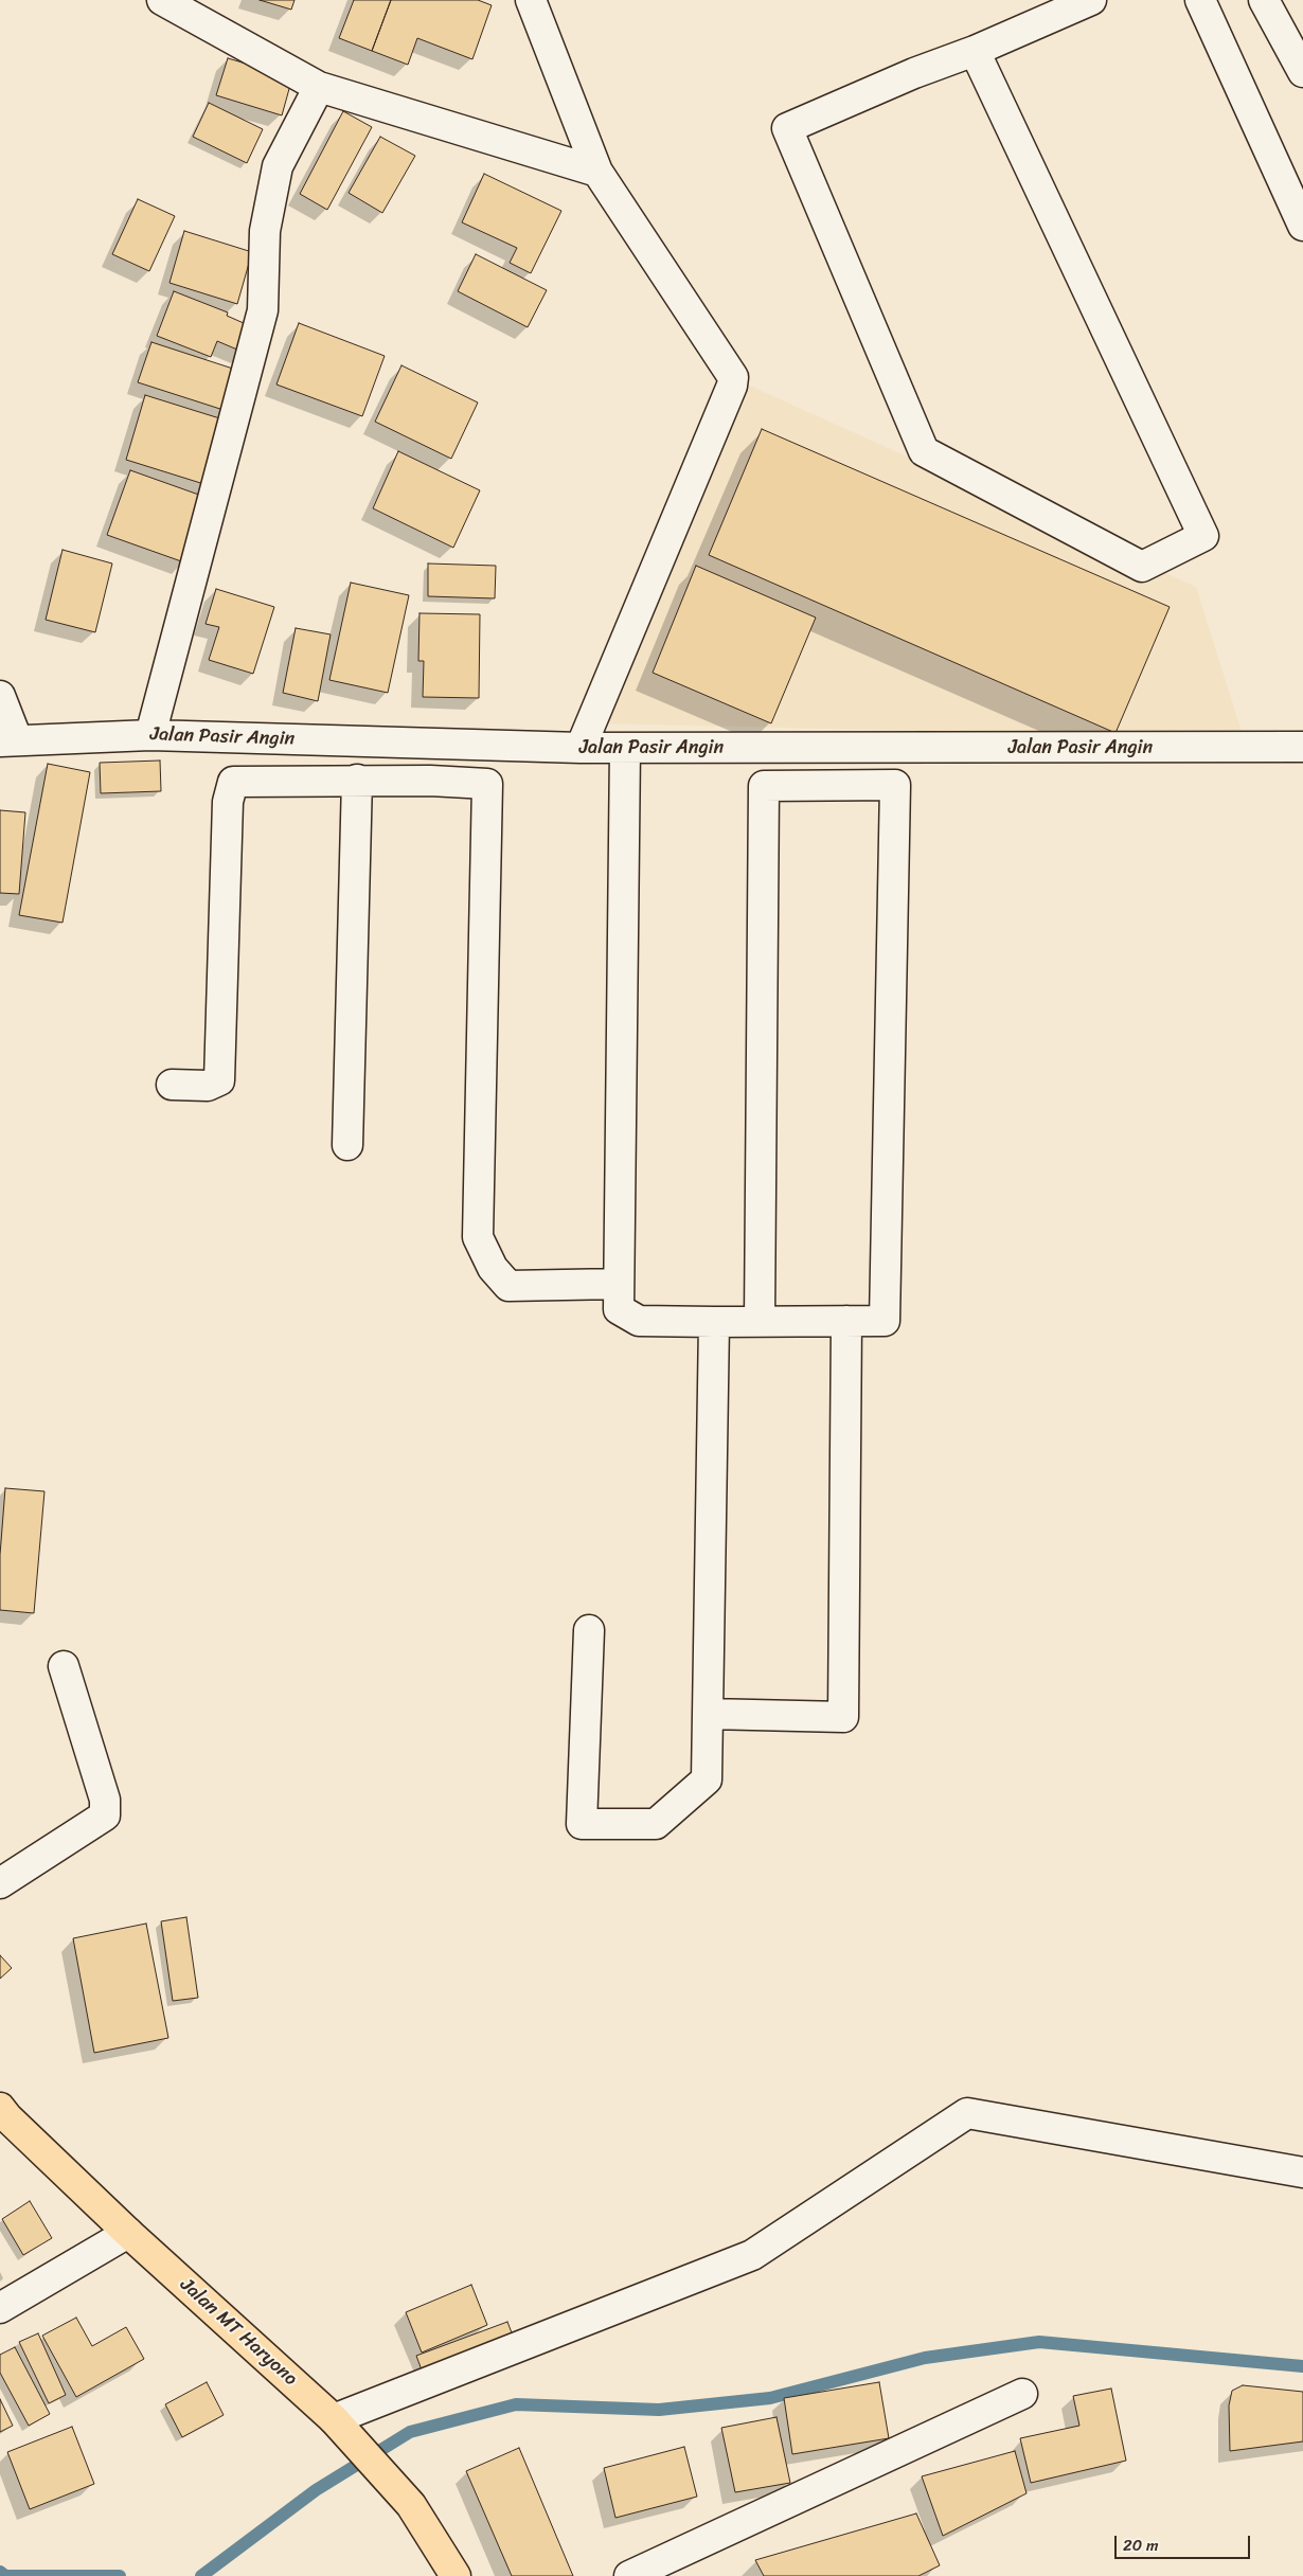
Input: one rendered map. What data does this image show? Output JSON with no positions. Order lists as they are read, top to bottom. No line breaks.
{"streets":{"main road":["Jalan MT Haryono"],"street":["Jalan Pasir Angin"]},"scale_bar":"20 m"}
